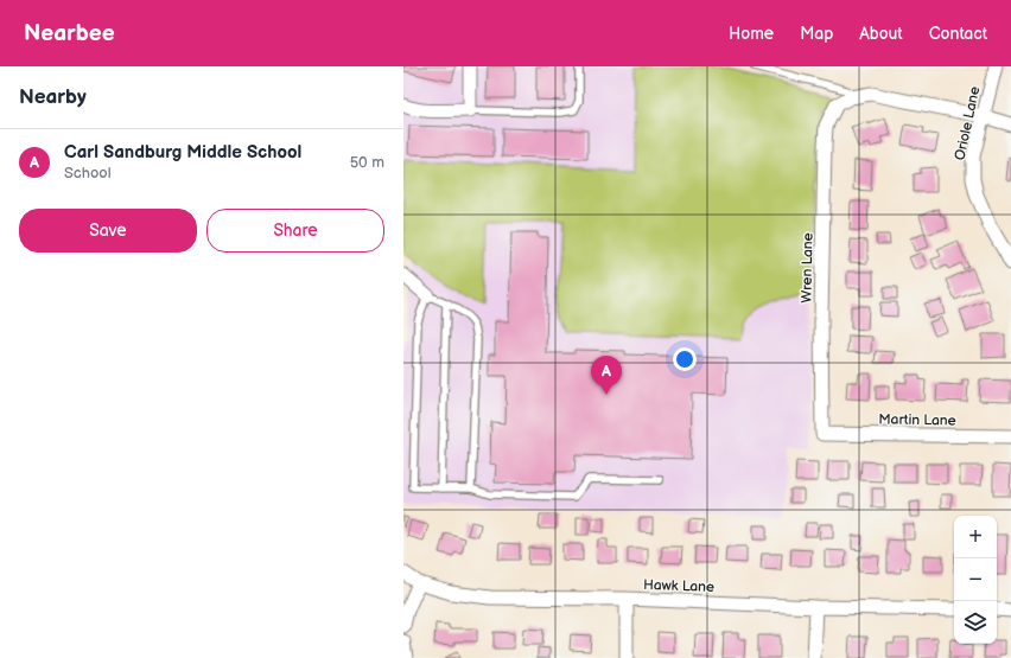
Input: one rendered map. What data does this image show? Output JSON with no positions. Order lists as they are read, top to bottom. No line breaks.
{"streets":{"street":["Oriole Lane","Wren Lane","Martin Lane","Hawk Lane"]},"crossings":[["Wren Lane","Martin Lane"]],"page":{"header":"Nearbee","nav":["Home","Map","About","Contact"],"heading":"Nearby","list":[{"mark":"A","name":"Carl Sandburg Middle School","note":"School","value":"50 m"}],"buttons":["Save","Share"],"pins":"A","map_buttons":["+","−"]}}
